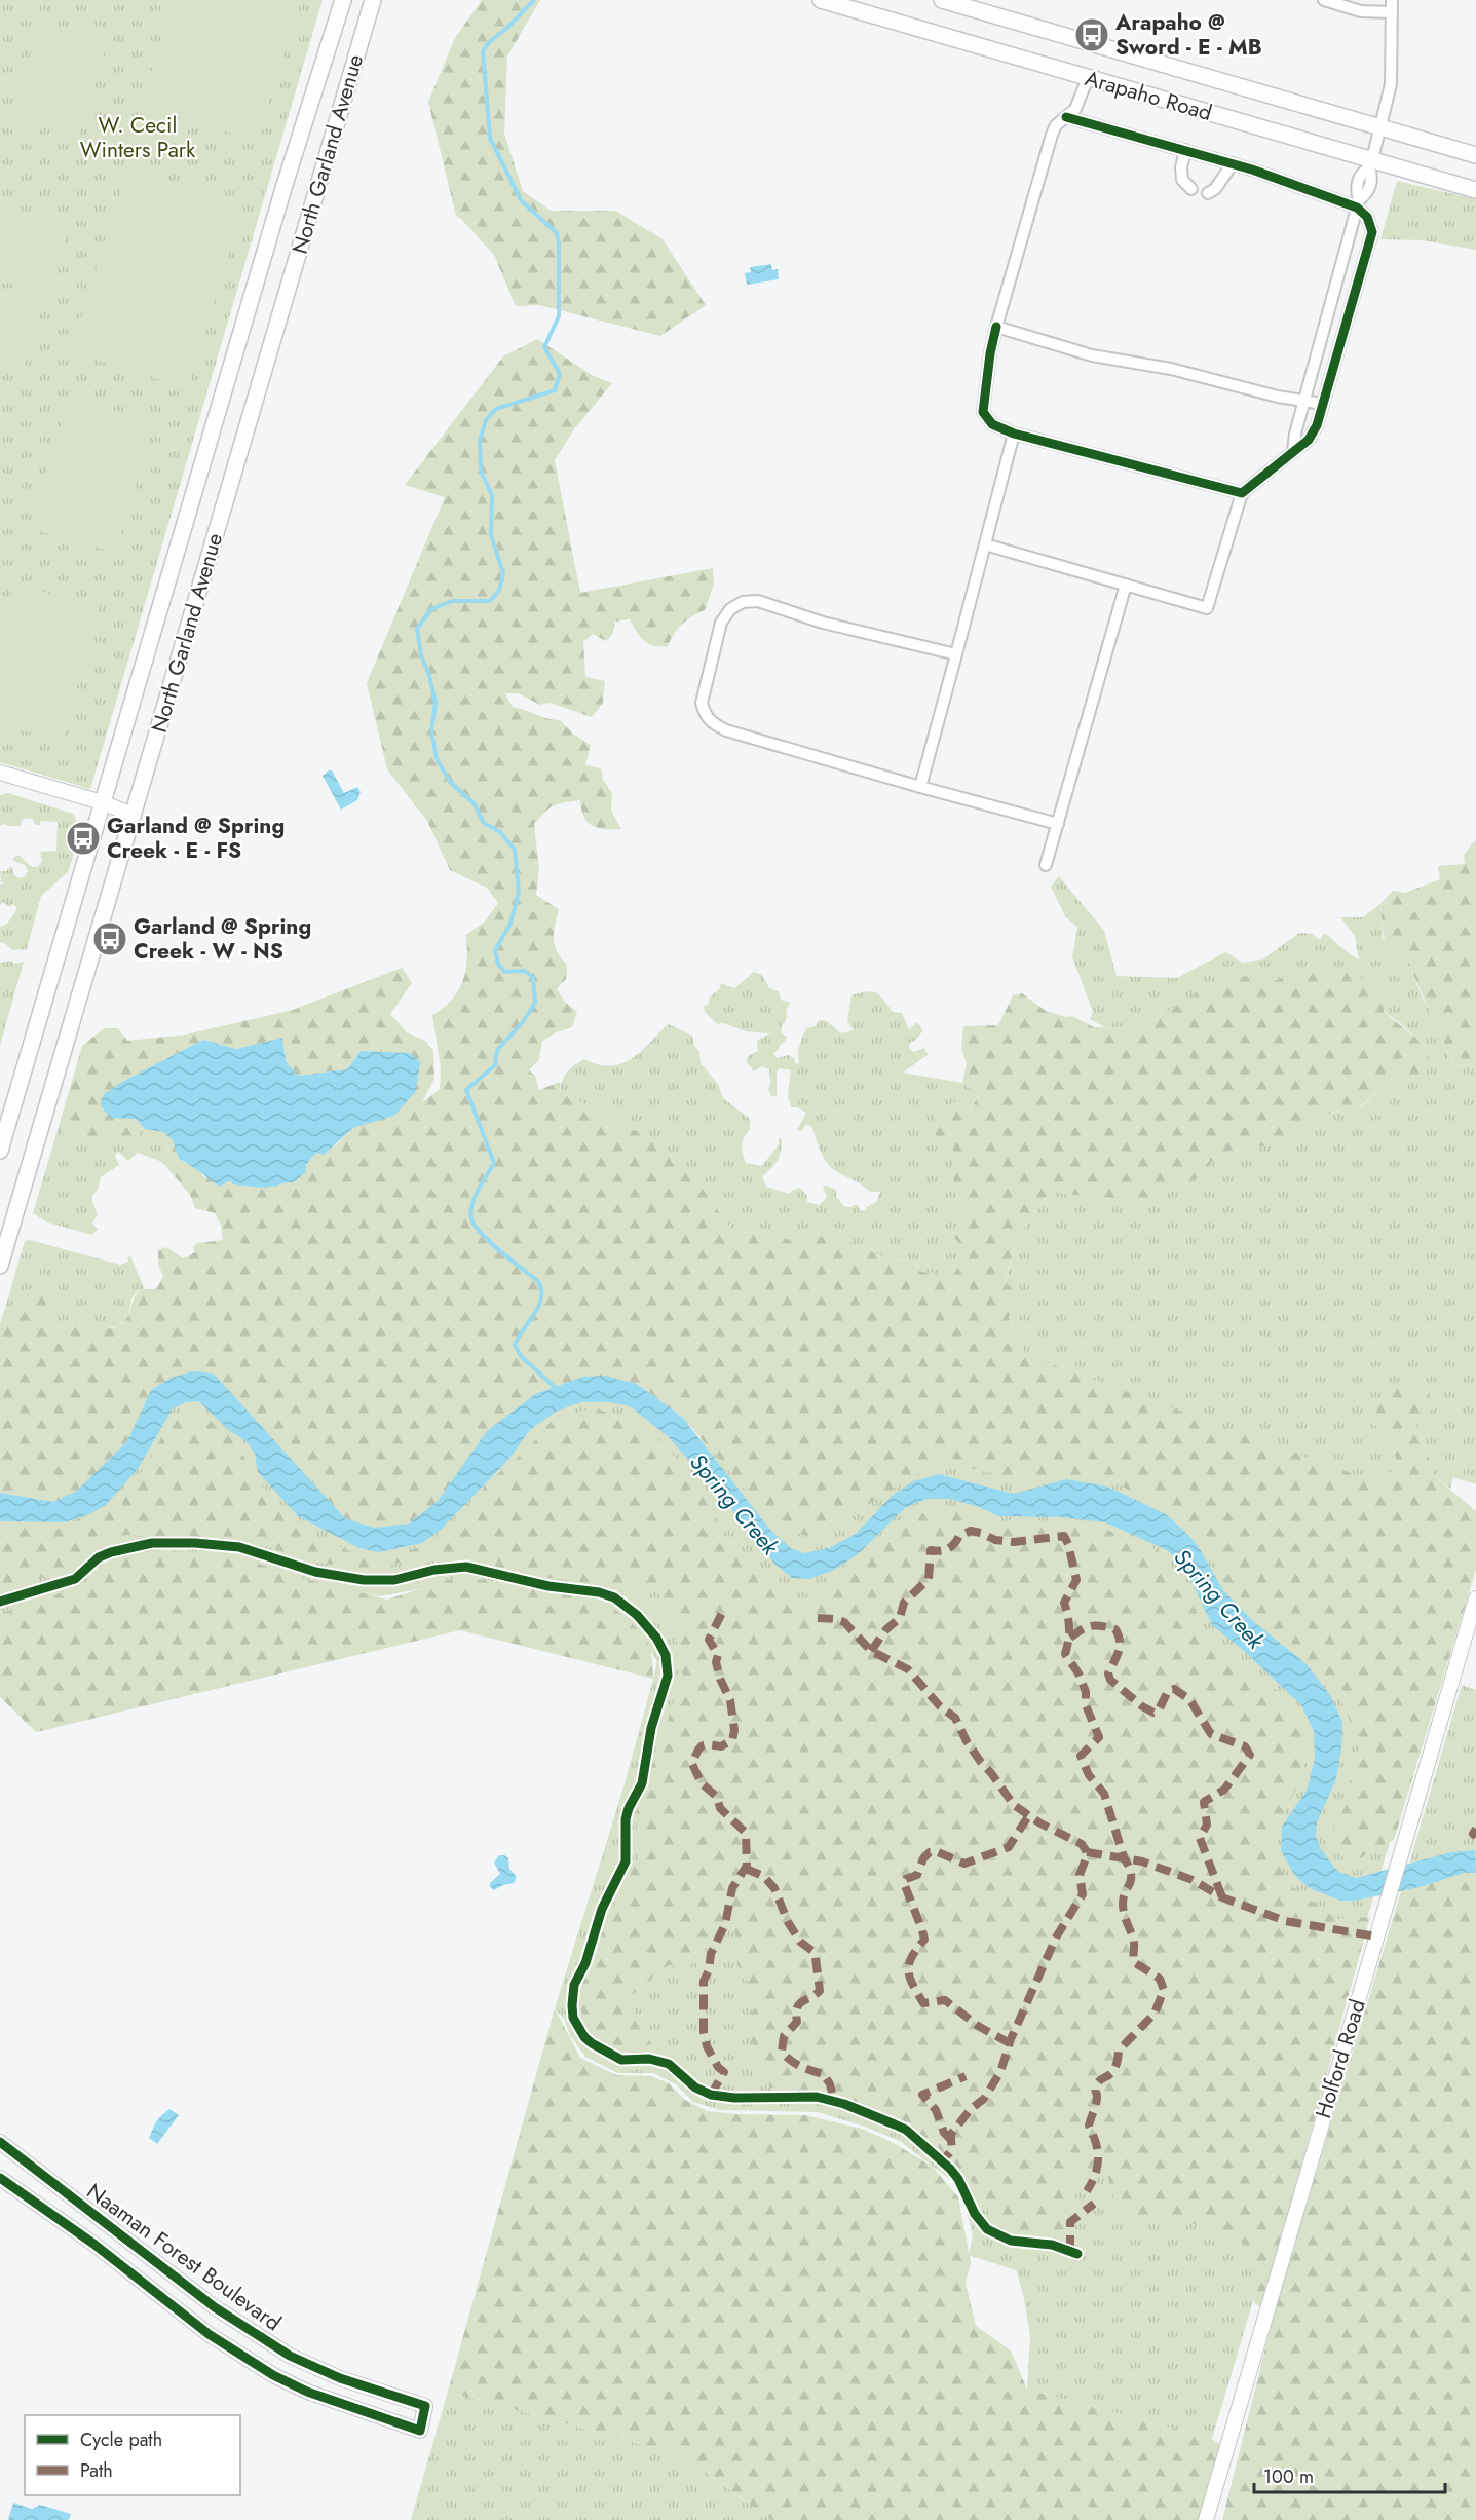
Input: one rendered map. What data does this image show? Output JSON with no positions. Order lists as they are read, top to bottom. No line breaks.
{"streets":{"main road":["Arapaho Road","North Garland Avenue"],"street":["Holford Road","Naaman Forest Boulevard"]},"water":["Spring Creek"],"parks":["W. Cecil Winters Park"],"places":{"bus stop":["Arapaho @ Sword - E - MB","Garland @ Spring Creek - E - FS","Garland @ Spring Creek - W - NS"]},"legend":["Cycle path","Path"],"scale_bar":"100 m"}
